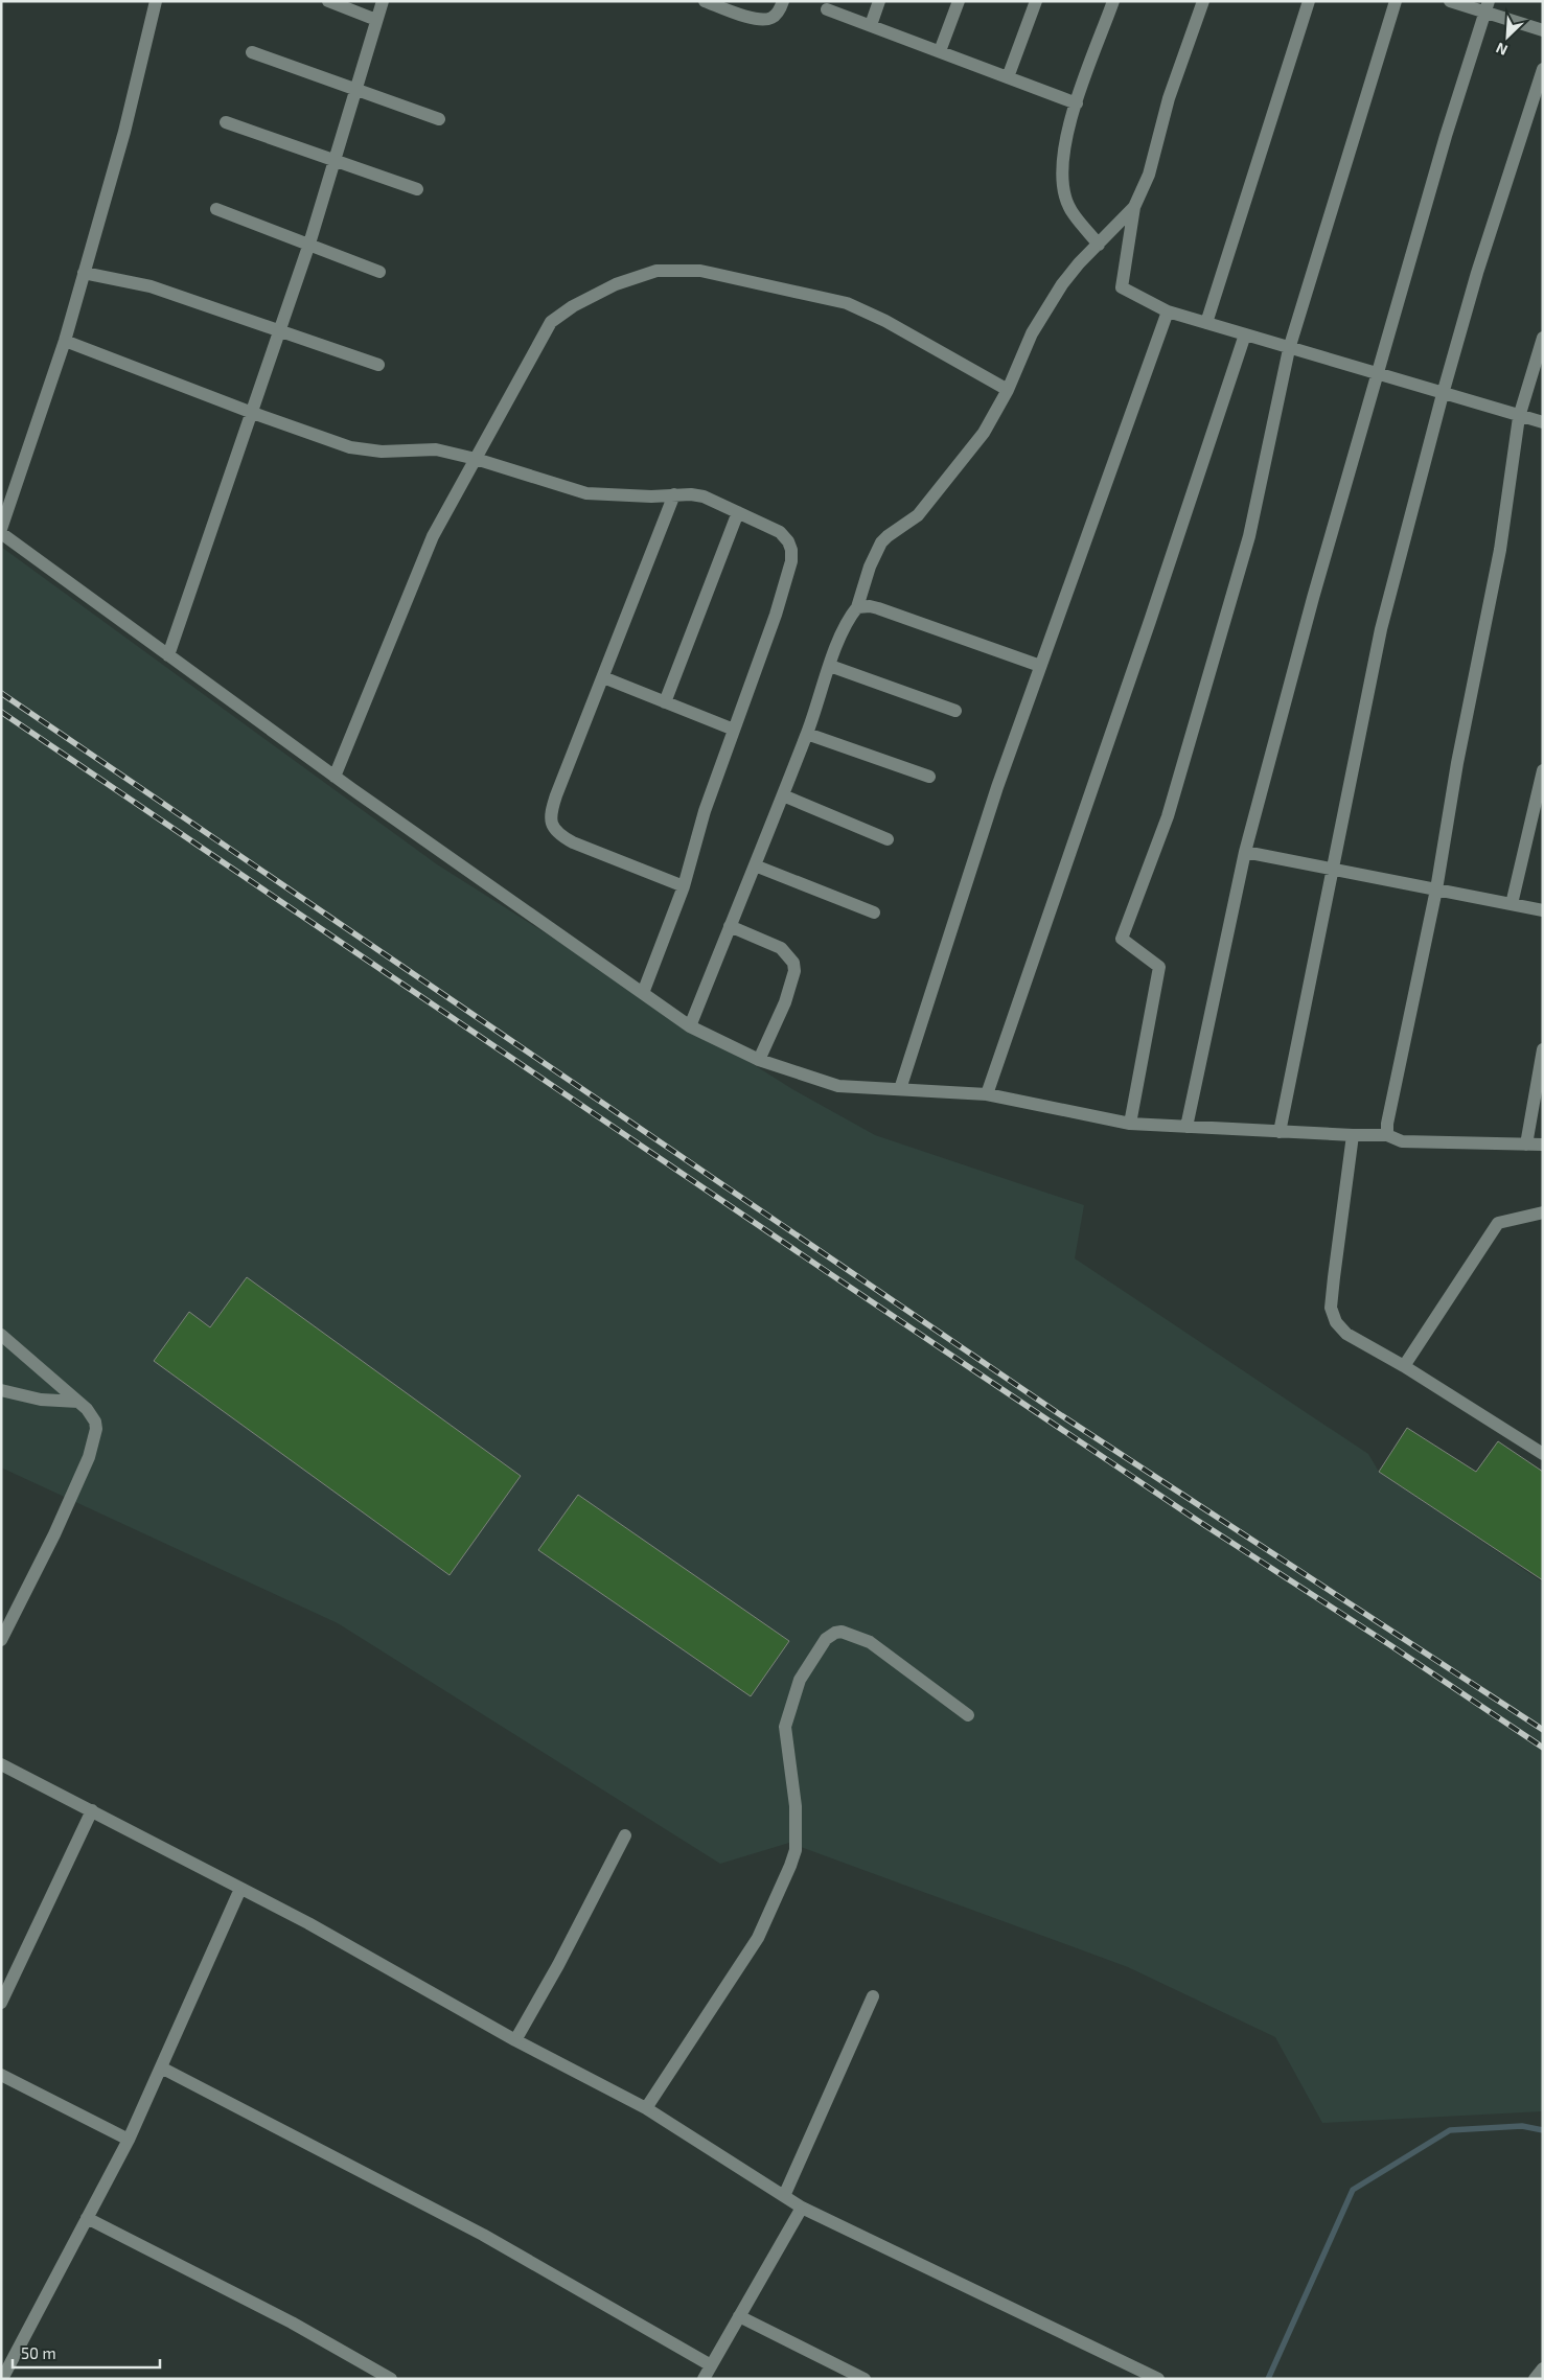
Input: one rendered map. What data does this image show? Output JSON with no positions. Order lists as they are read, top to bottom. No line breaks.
{"scale_bar":"50 m","north":"bottom left"}
